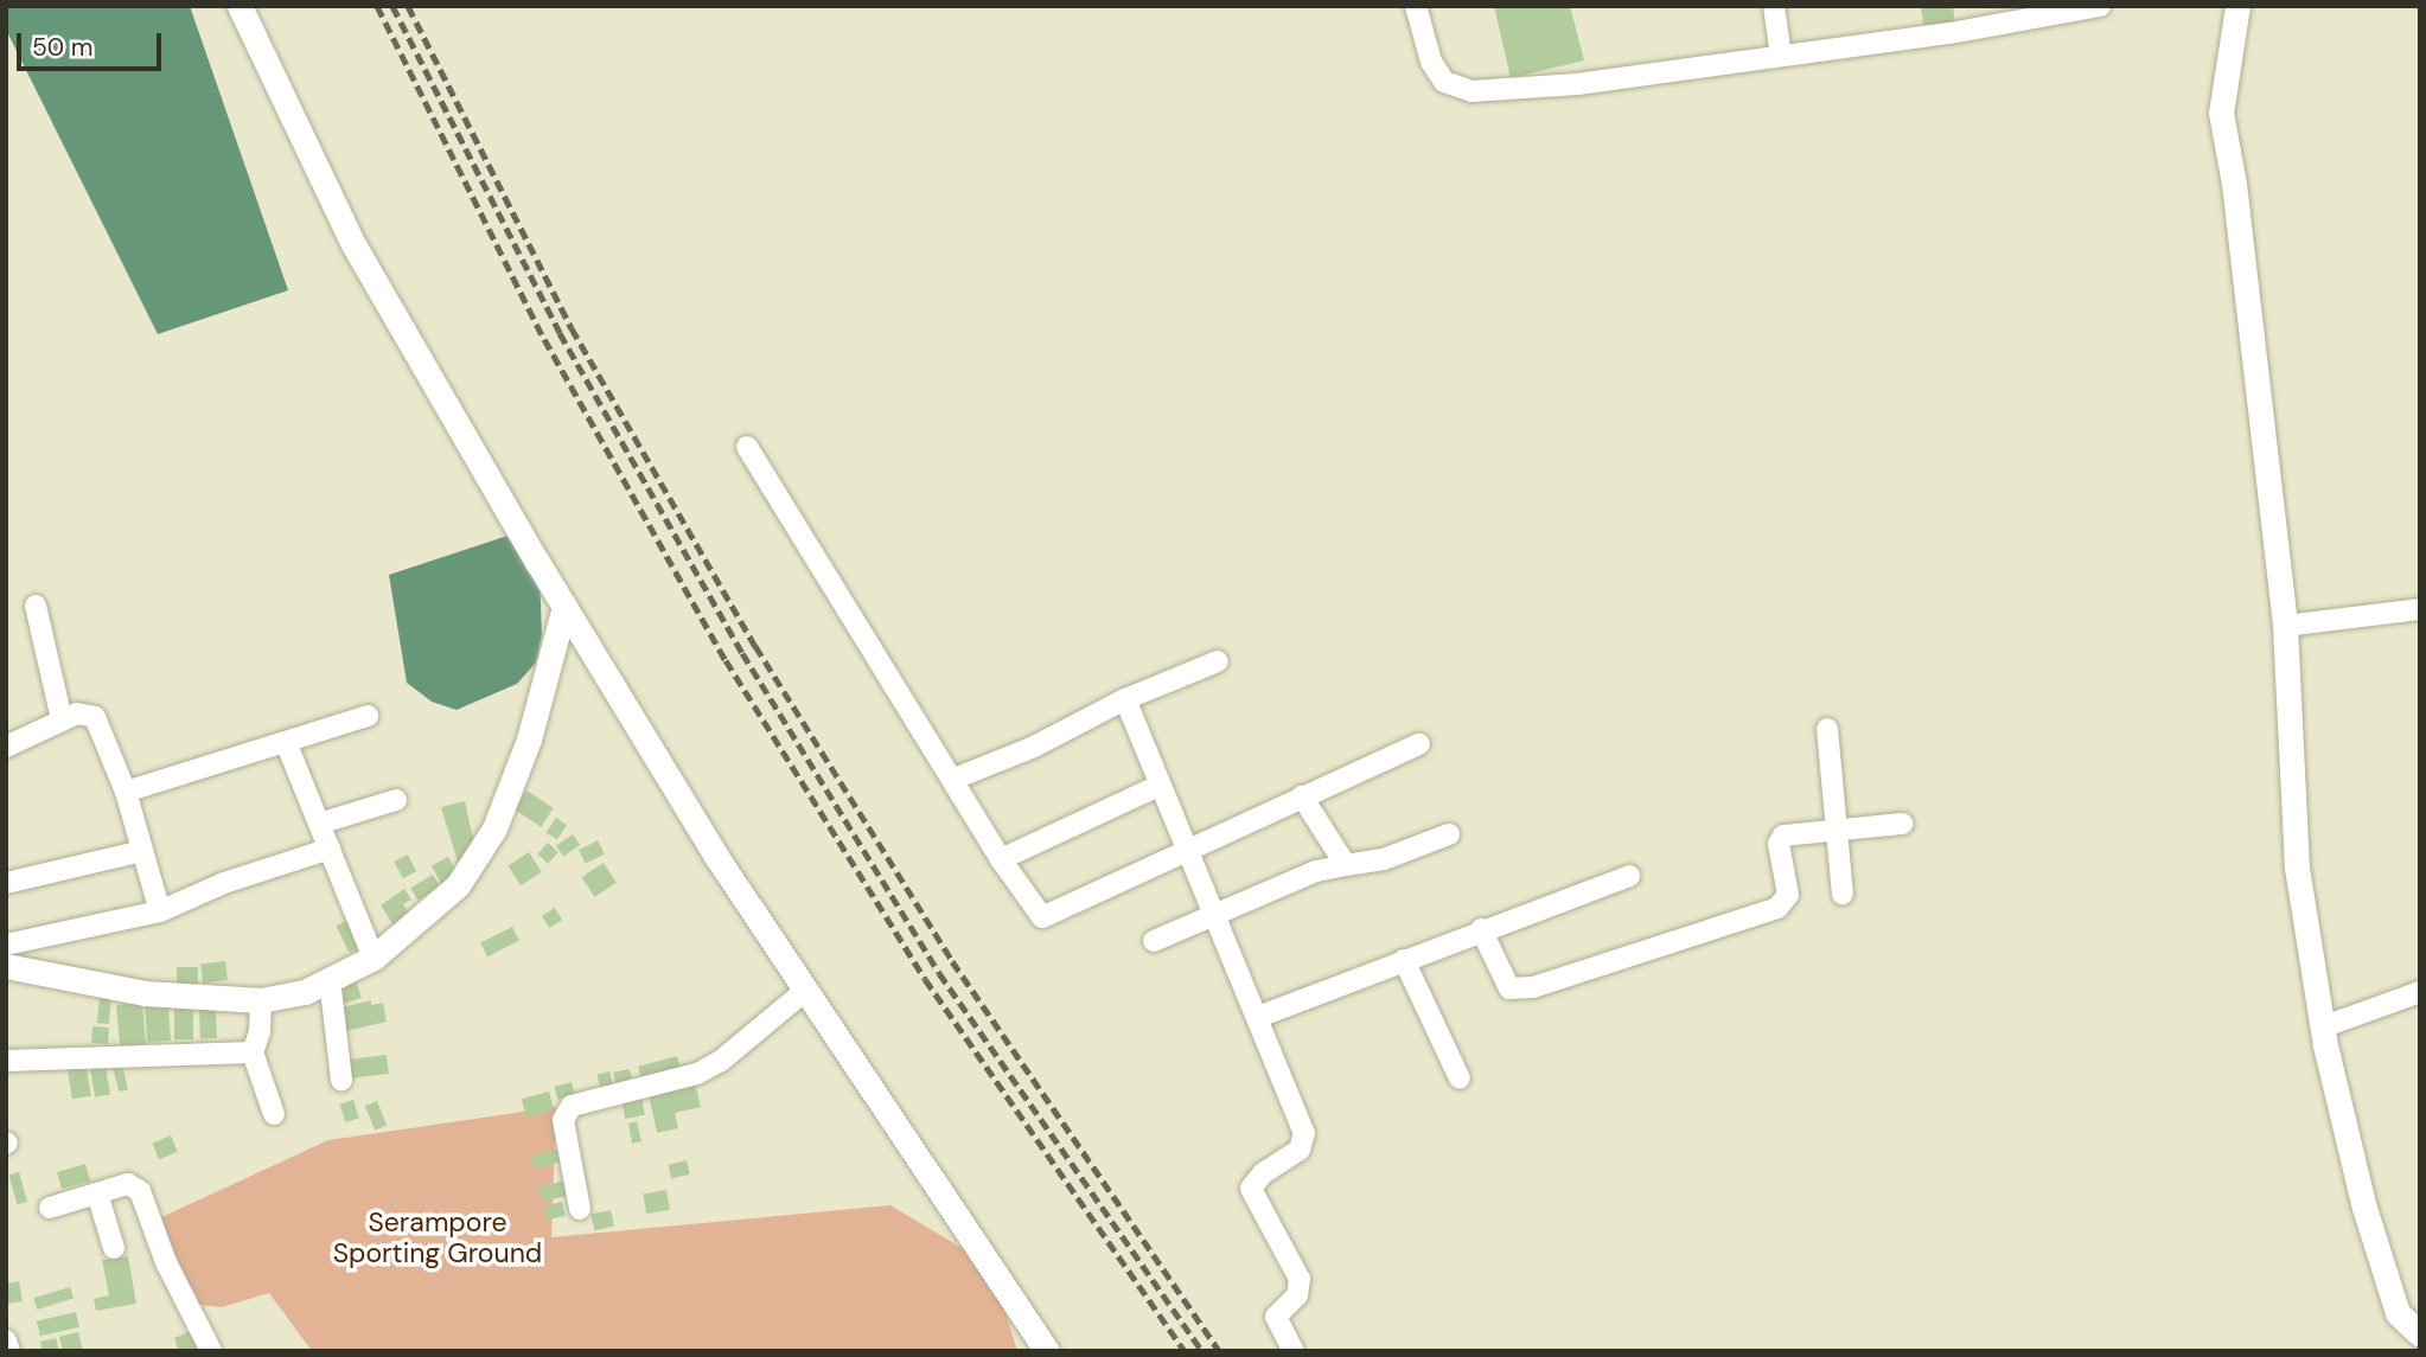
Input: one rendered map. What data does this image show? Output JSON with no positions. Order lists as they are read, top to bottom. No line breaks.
{"parks":["Serampore Sporting Ground"],"scale_bar":"50 m"}
